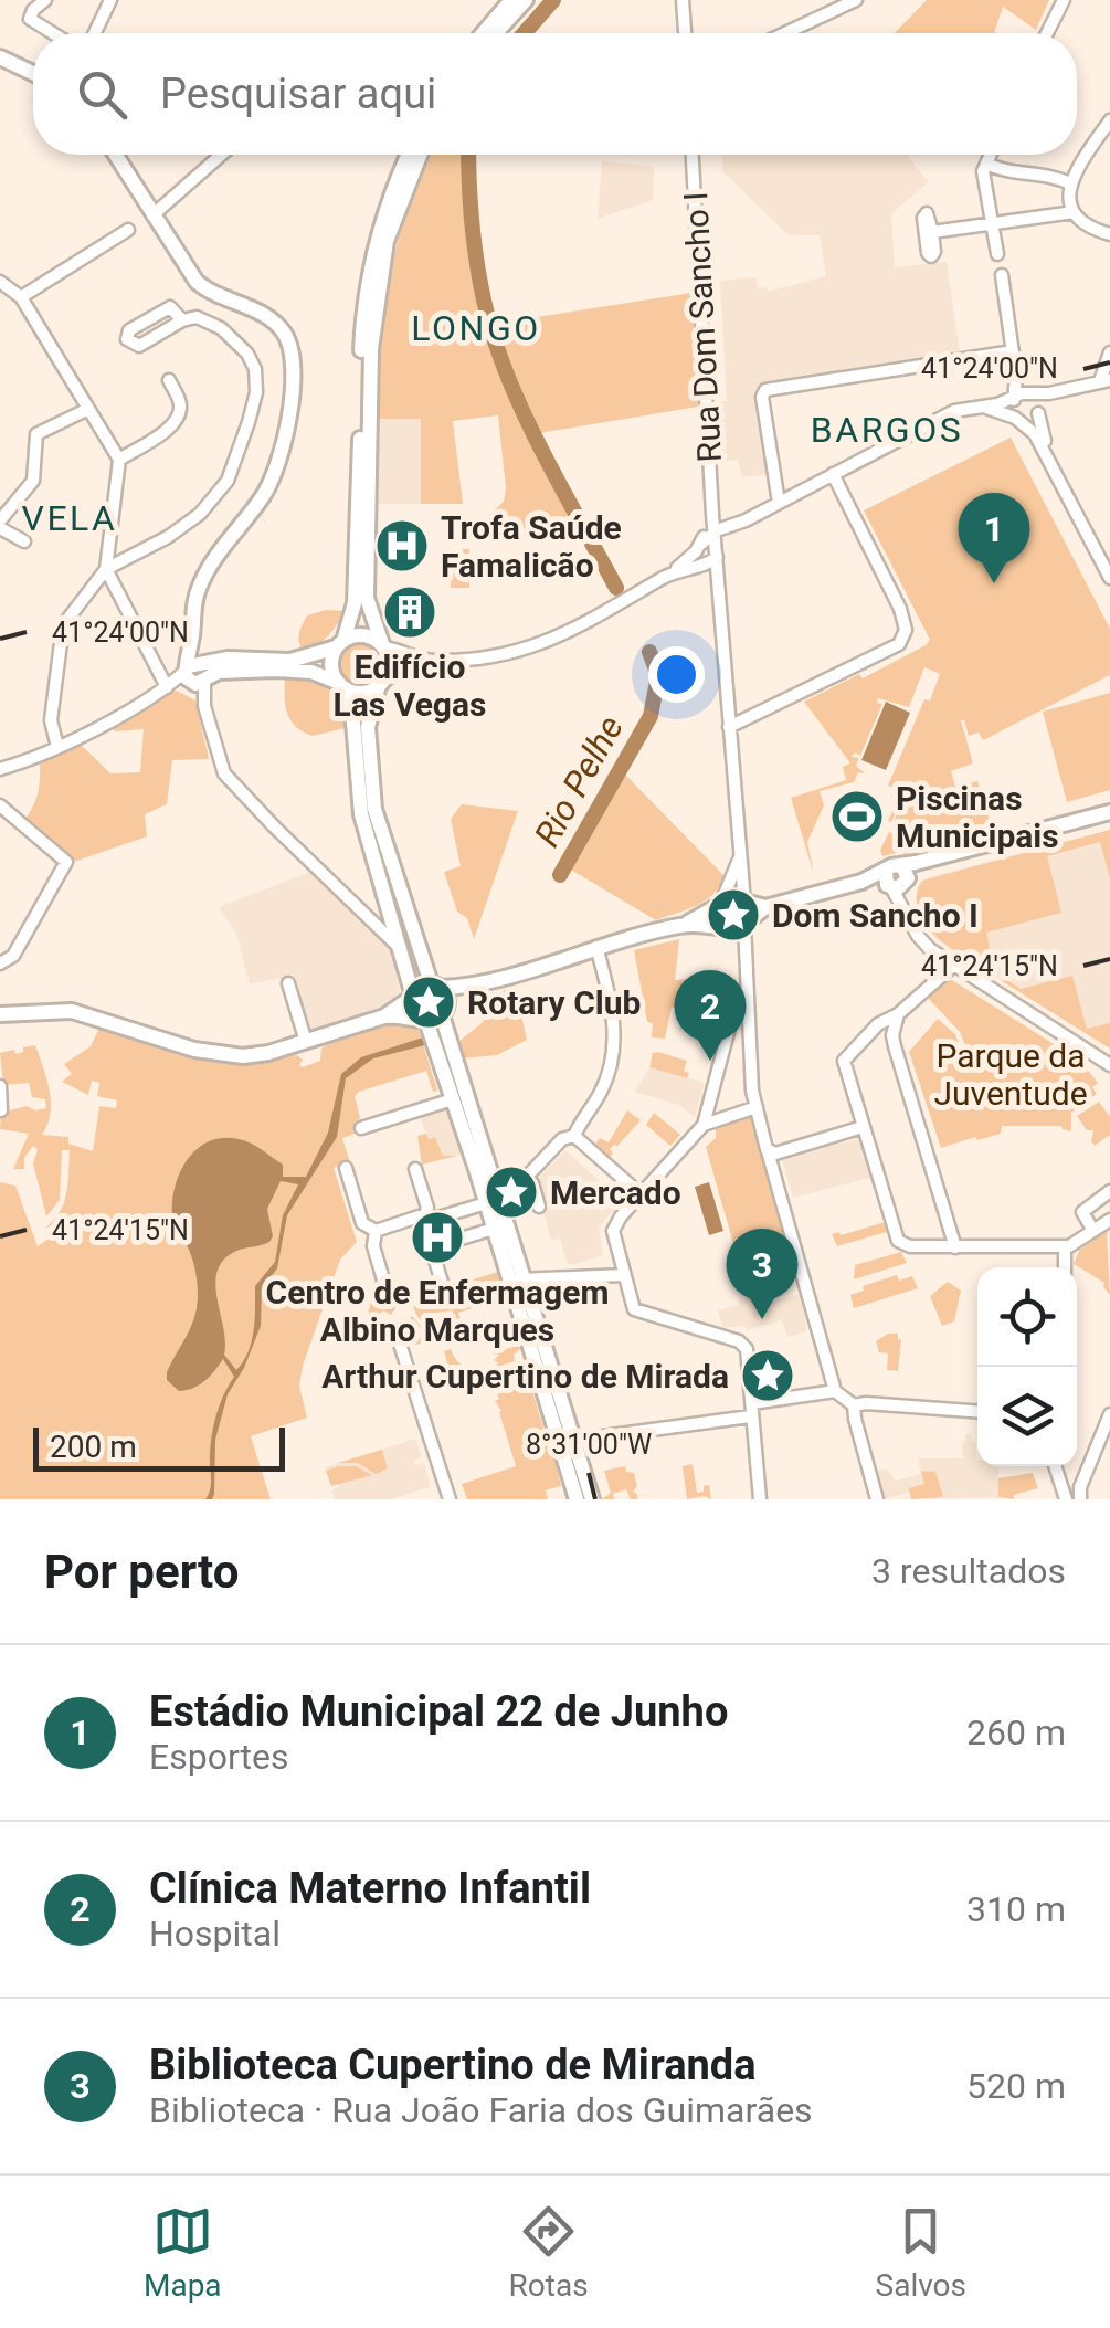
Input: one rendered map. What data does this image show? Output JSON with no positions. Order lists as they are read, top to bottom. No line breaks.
{"streets":{"street":["Rua Dom Sancho I"]},"districts":["LONGO","BARGOS","VELA"],"water":["Rio Pelhe"],"parks":["Parque da Juventude"],"places":{"hospital":["Trofa Saúde Famalicão","Centro de Enfermagem Albino Marques"],"building":["Edifício Las Vegas"],"sports":["Piscinas Municipais"],"place":["Dom Sancho I","Rotary Club","Mercado","Arthur Cupertino de Mirada"]},"scale_bar":"200 m","page":{"search":"Pesquisar aqui","pins":["1","2","3"],"scale":"200 m","heading":["Por perto","3 resultados"],"list":[{"mark":"1","name":"Estádio Municipal 22 de Junho","note":"Esportes","value":"260 m"},{"mark":"2","name":"Clínica Materno Infantil","note":"Hospital","value":"310 m"},{"mark":"3","name":"Biblioteca Cupertino de Miranda","note":"Biblioteca · Rua João Faria dos Guimarães","value":"520 m"}],"nav":["Mapa","Rotas","Salvos"]},"coordinates":["41°24'00\"N","41°24'15\"N","8°31'00\"W"]}
